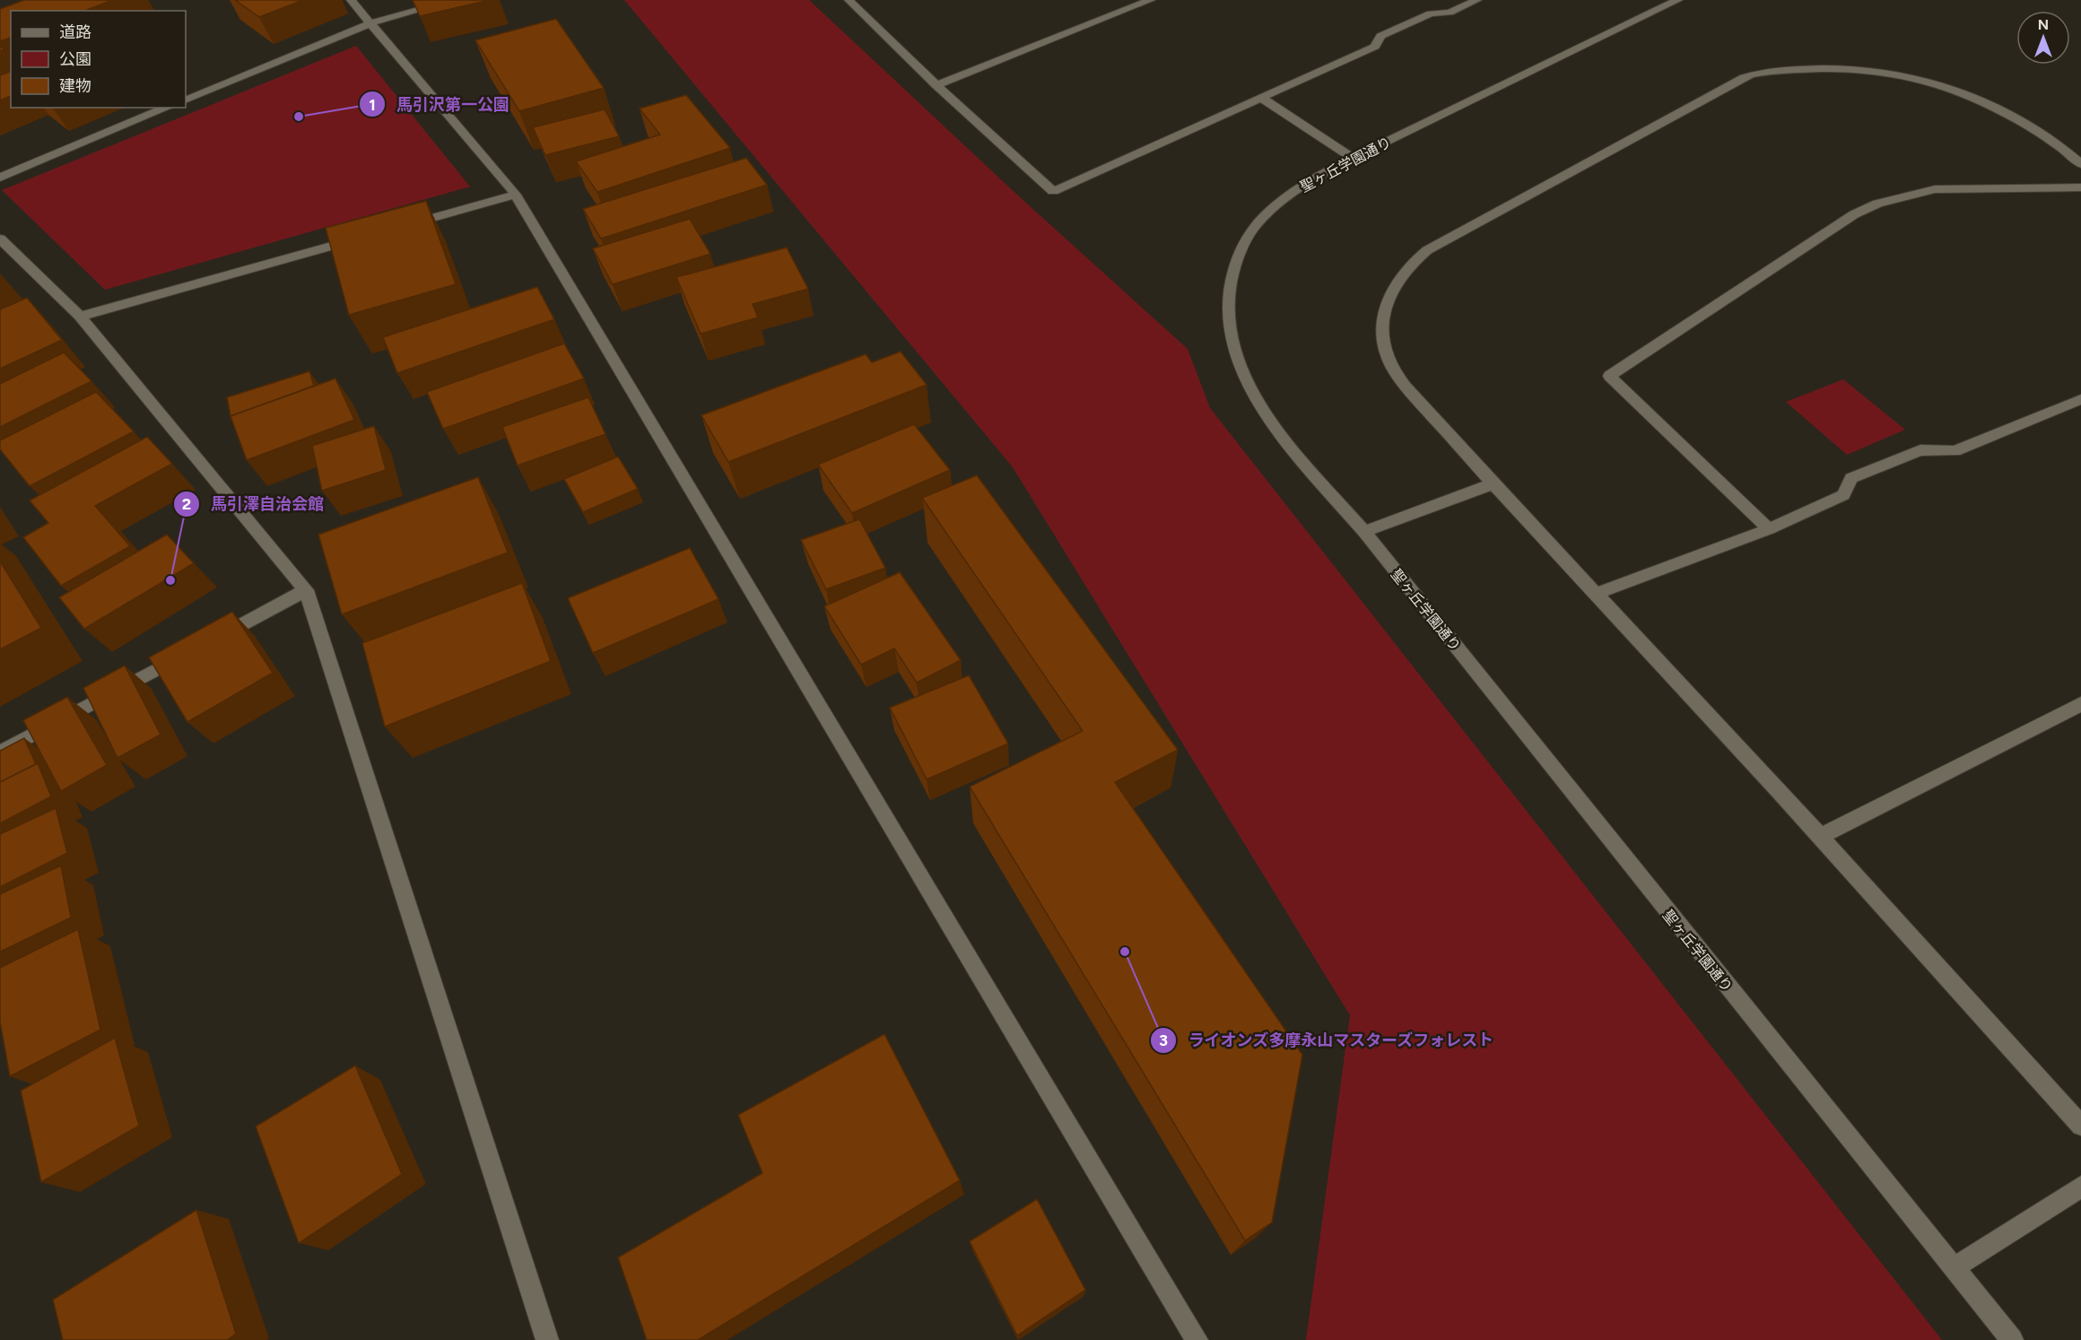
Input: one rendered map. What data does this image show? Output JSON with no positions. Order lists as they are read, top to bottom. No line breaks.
{"streets":{"street":["聖ヶ丘学園通り"]},"places":["馬引沢第一公園","馬引澤自治会館","ライオンズ多摩永山マスターズフォレスト"],"legend":["道路","公園","建物"],"north":"top"}
